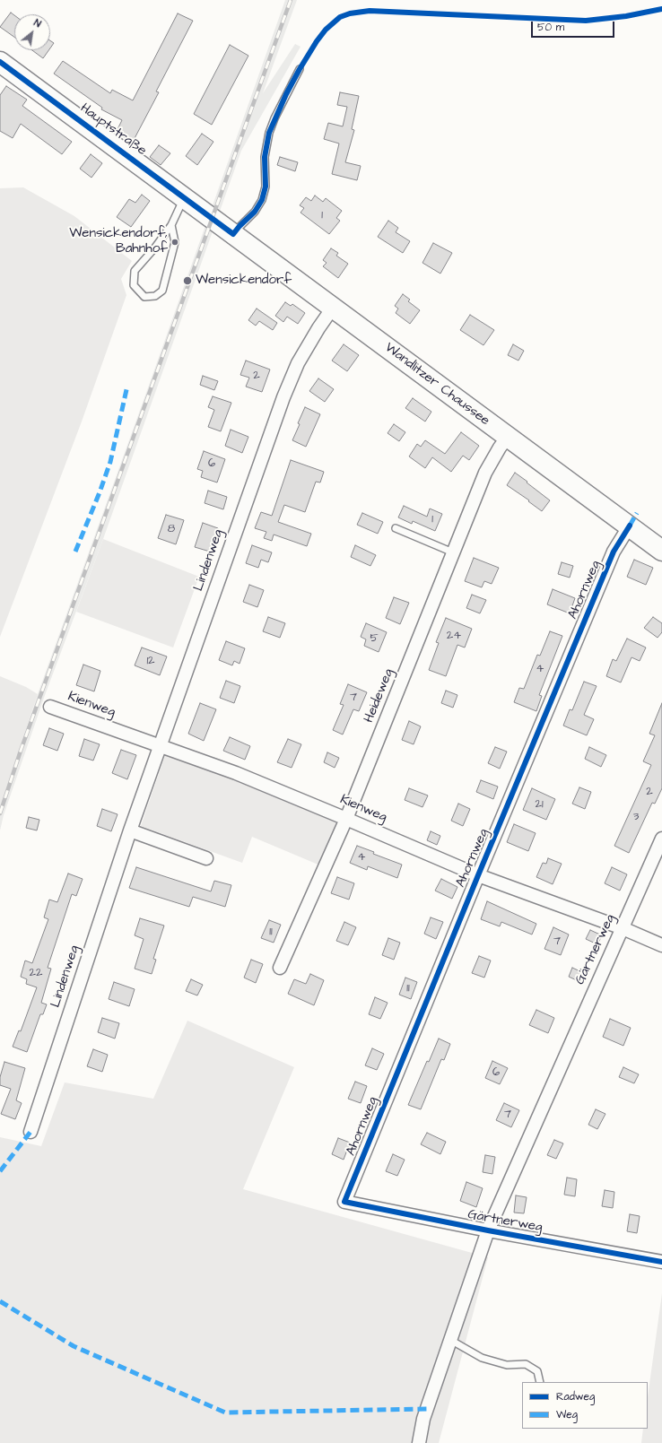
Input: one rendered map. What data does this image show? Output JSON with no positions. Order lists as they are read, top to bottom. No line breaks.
{"streets":{"main road":["Hauptstraße","Wandlitzer Chaussee"],"street":["Lindenweg","Ahornweg","Heideweg","Kienweg","Gärtnerweg"]},"crossings":[["Hauptstraße","Wandlitzer Chaussee"],["Wandlitzer Chaussee","Lindenweg"],["Wandlitzer Chaussee","Ahornweg"],["Wandlitzer Chaussee","Heideweg"],["Lindenweg","Kienweg"],["Ahornweg","Kienweg"],["Ahornweg","Gärtnerweg"],["Heideweg","Kienweg"],["Kienweg","Gärtnerweg"]],"places":["Wensickendorf, Bahnhof","Wensickendorf"],"house_numbers":["1","2","6","1","8","24","5","12","4","7","2","21","3","4","11","7","22","11","6","7"],"legend":["Radweg","Weg"],"scale_bar":"50 m","north":"top right"}
